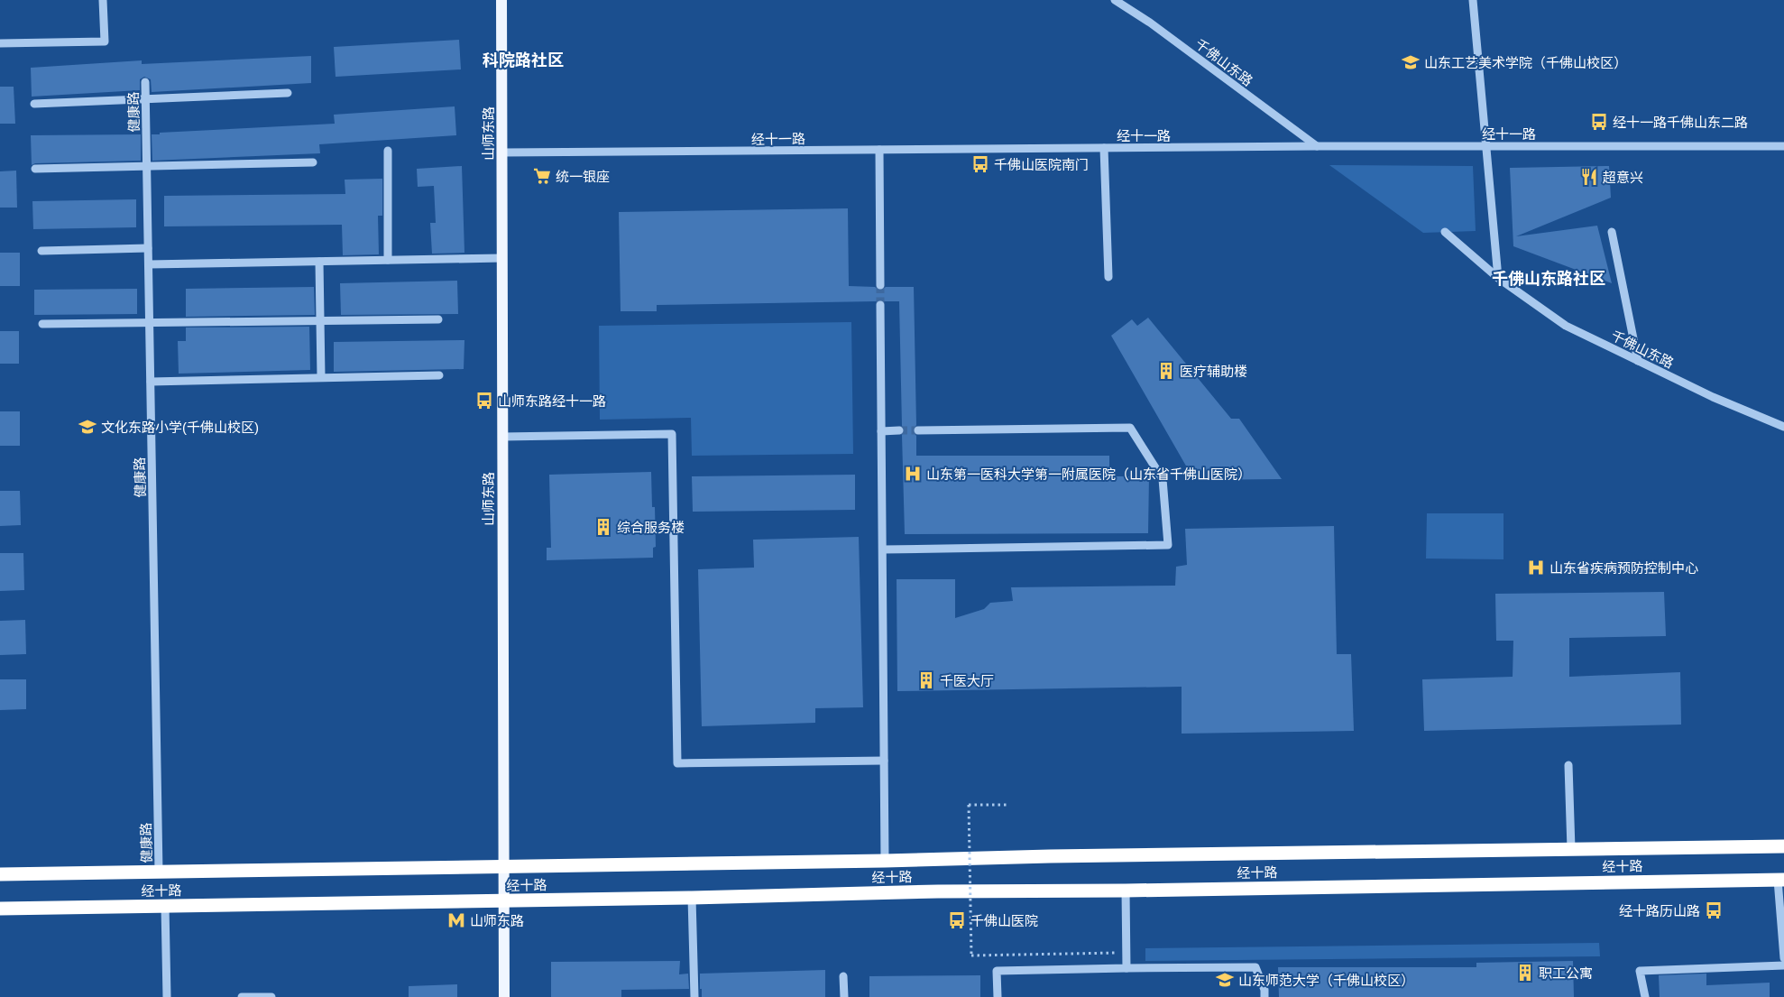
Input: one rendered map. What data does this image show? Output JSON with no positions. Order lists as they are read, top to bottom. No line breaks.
{"streets":{"highway":["经十路"],"main road":["山师东路"],"street":["千佛山东路","健康路","经十一路"]},"crossings":[["千佛山东路","经十一路"],["健康路","经十路"],["山师东路","经十一路"],["山师东路","经十路"]],"districts":["科院路社区","千佛山东路社区"],"places":{"school or university":["山东工艺美术学院（千佛山校区）","文化东路小学(千佛山校区)","山东师范大学（千佛山校区）"],"bus stop":["经十一路千佛山东二路","千佛山医院南门","山师东路经十一路","经十路历山路","千佛山医院"],"supermarket":["统一银座"],"restaurant":["超意兴"],"building":["医疗辅助楼","综合服务楼","千医大厅","职工公寓"],"hospital":["山东第一医科大学第一附属医院（山东省千佛山医院）","山东省疾病预防控制中心"],"metro station":["山师东路"]}}
